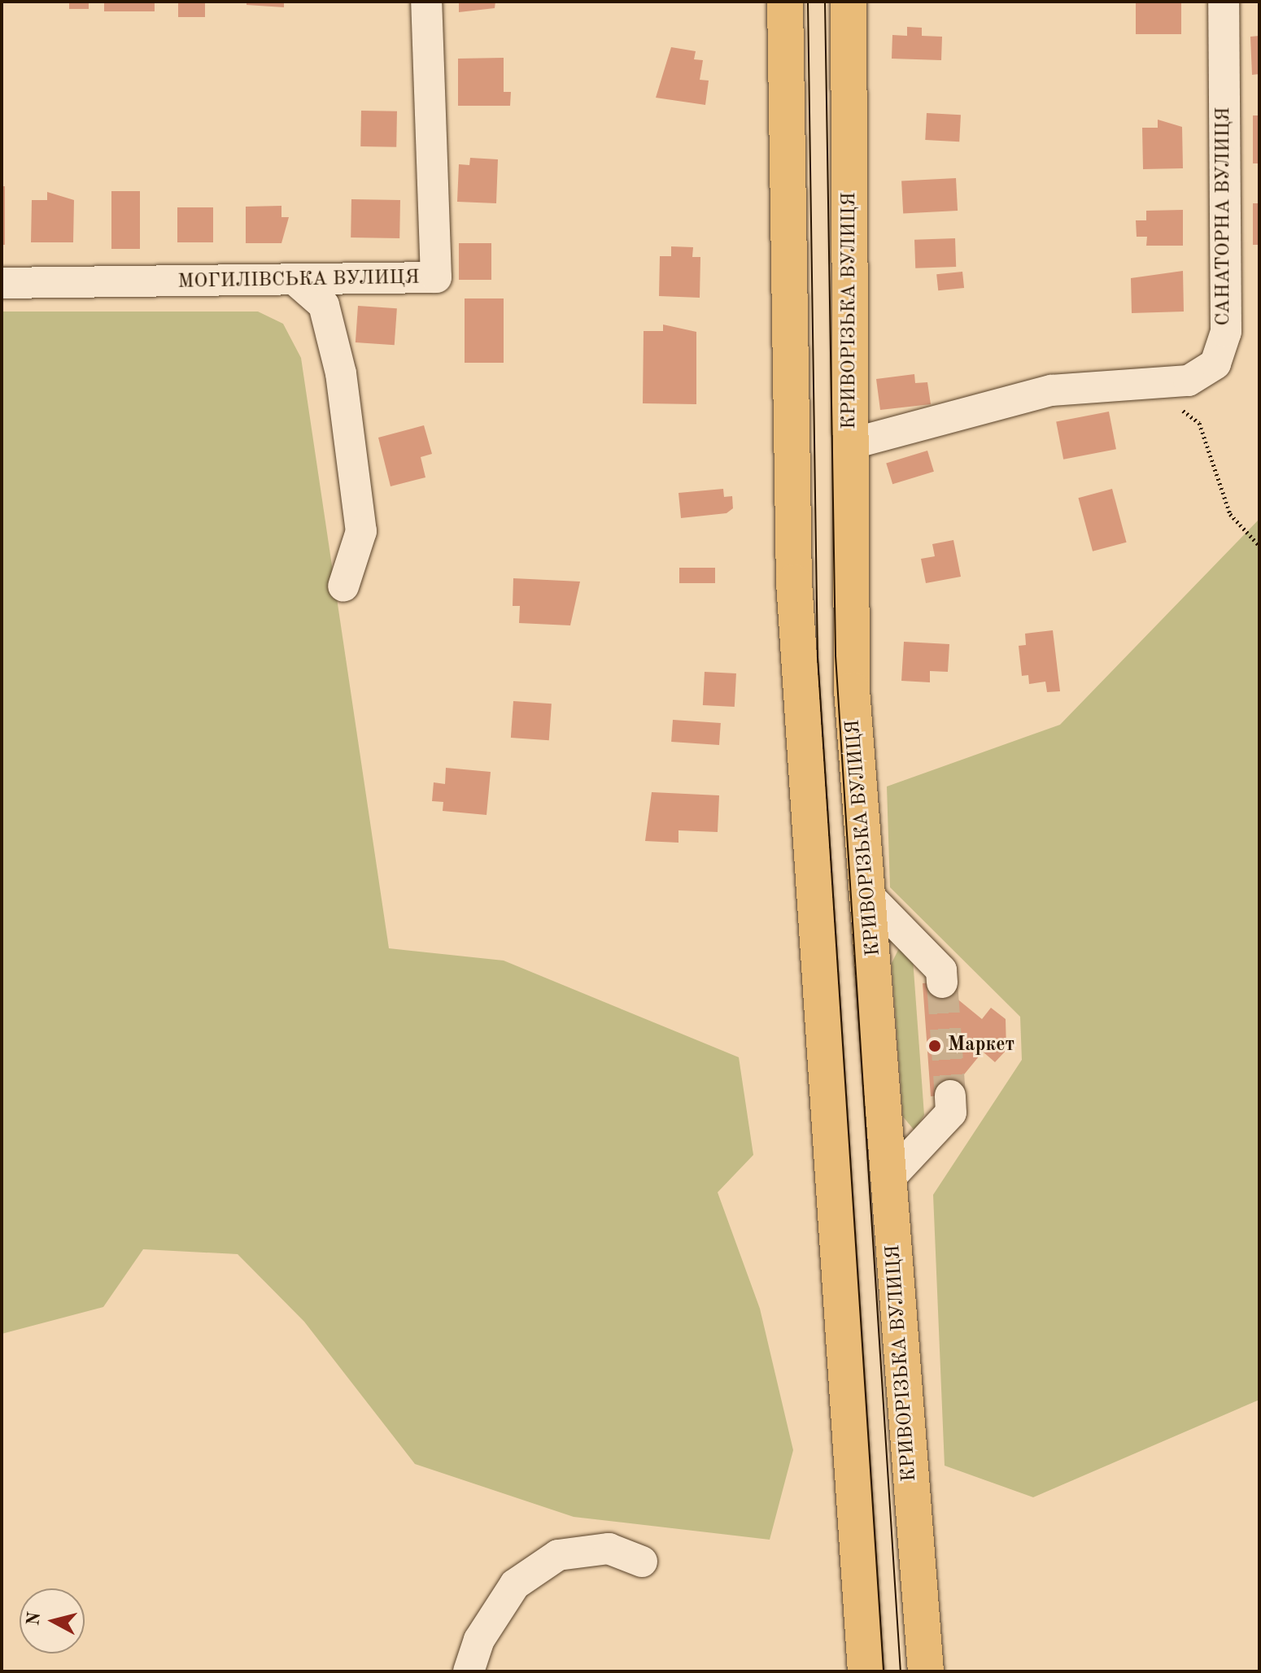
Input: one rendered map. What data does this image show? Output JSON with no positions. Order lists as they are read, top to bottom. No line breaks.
{"streets":{"main road":["КРИВОРІЗЬКА ВУЛИЦЯ"],"street":["САНАТОРНА ВУЛИЦЯ","МОГИЛІВСЬКА ВУЛИЦЯ"]},"crossings":[["САНАТОРНА ВУЛИЦЯ","КРИВОРІЗЬКА ВУЛИЦЯ"]],"places":["Маркет"],"north":"left"}
